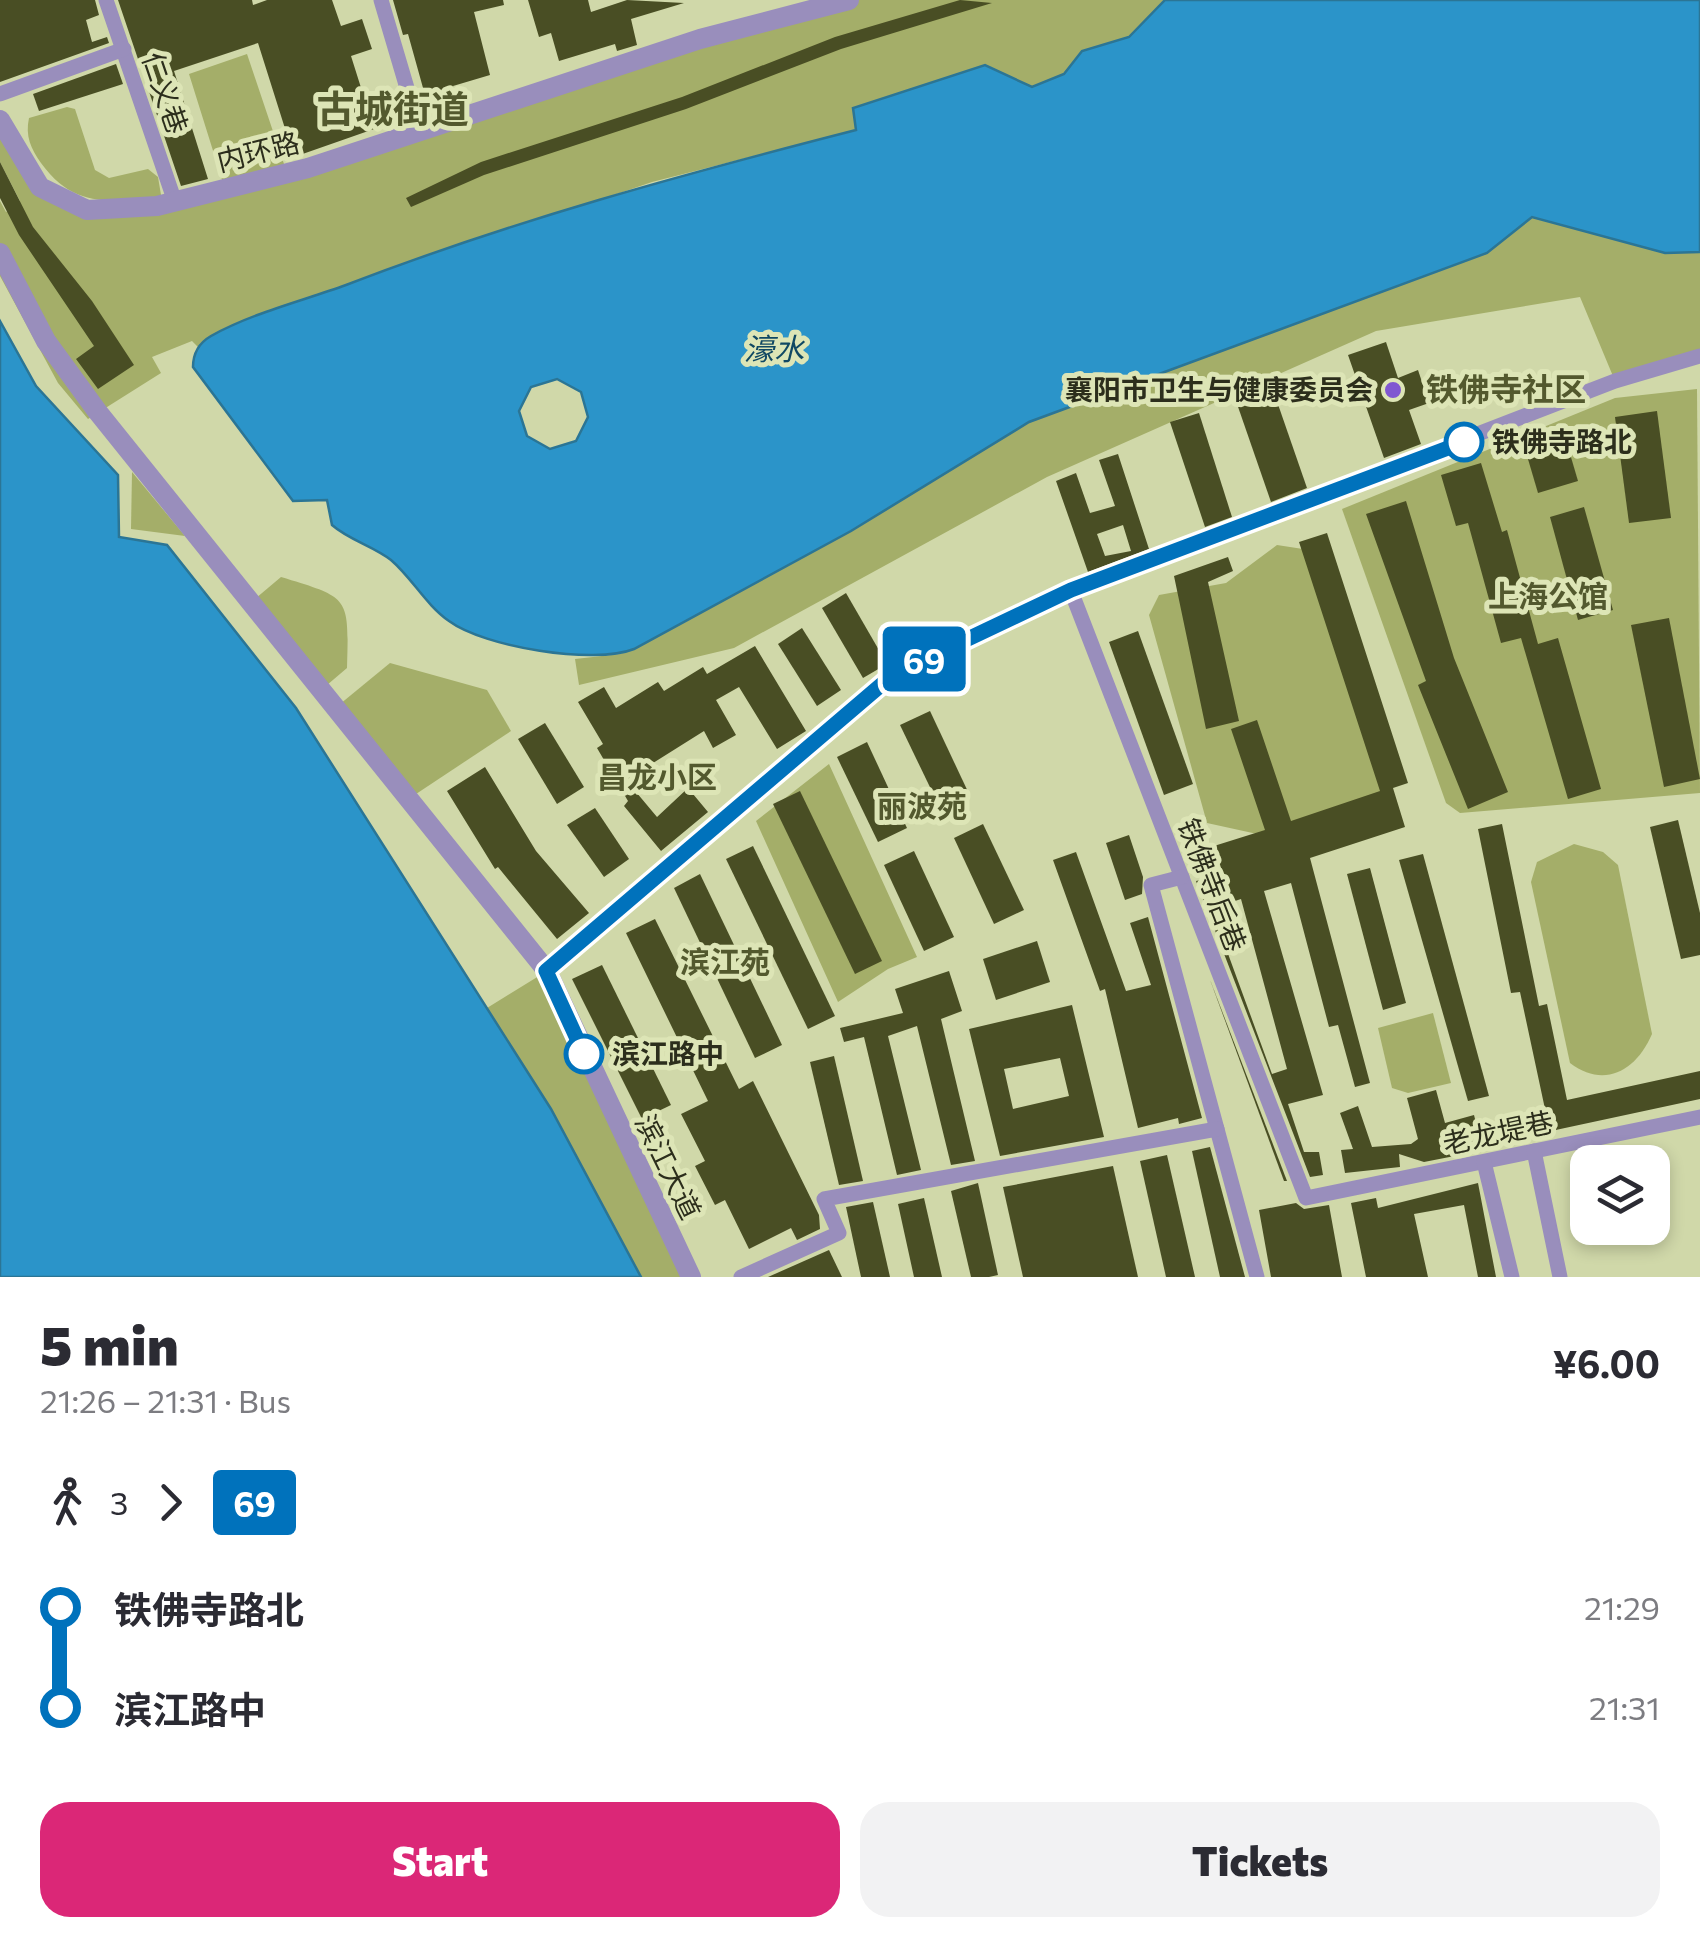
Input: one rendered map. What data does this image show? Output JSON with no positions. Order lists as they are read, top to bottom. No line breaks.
{"streets":{"street":["仁义巷","内环路","铁佛寺后巷","老龙堤巷","滨江大道"]},"crossings":[["仁义巷","内环路"],["铁佛寺后巷","老龙堤巷"]],"districts":["古城街道","铁佛寺社区","上海公馆","昌龙小区","丽波苑","滨江苑"],"water":["濠水"],"places":["襄阳市卫生与健康委员会","铁佛寺路北","滨江路中"],"lines":["bus line 69"],"page":{"on_map":"69","heading":["5 min","21:26 – 21:31 · Bus","¥6.00"],"legs":["3","69"],"list":[{"name":"铁佛寺路北","value":"21:29"},{"name":"滨江路中","value":"21:31"}],"buttons":["Start","Tickets"]}}
